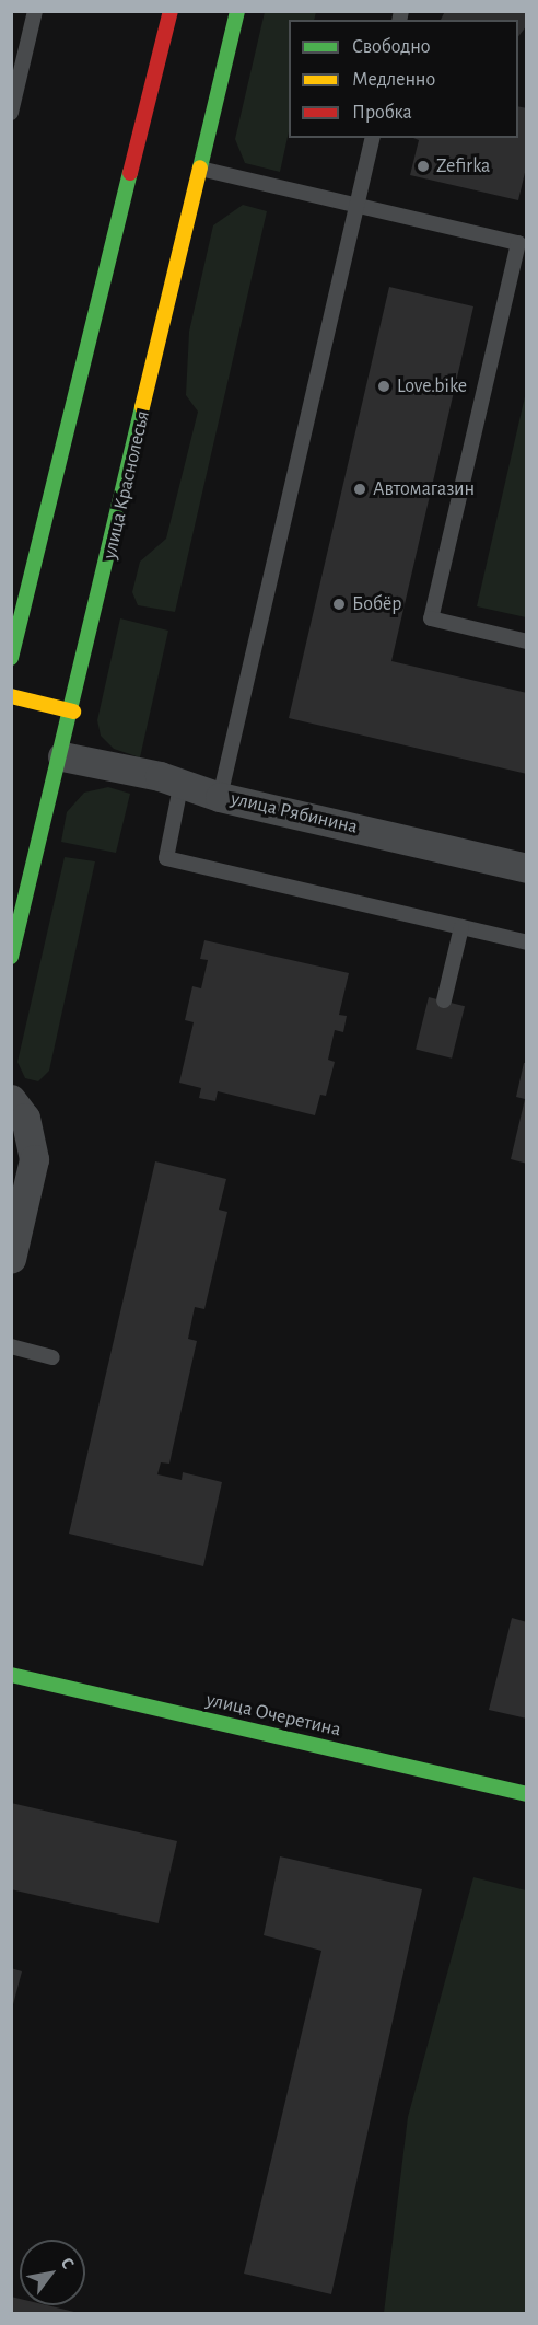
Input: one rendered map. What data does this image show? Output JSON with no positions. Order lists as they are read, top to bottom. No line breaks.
{"streets":{"main road":["улица Краснолесья","улица Очеретина"],"street":["улица Рябинина"]},"crossings":[["улица Краснолесья","улица Рябинина"]],"places":["Zefirka","Love.bike","Автомагазин","Бобёр"],"legend":["Свободно","Медленно","Пробка"],"north":"top right"}
